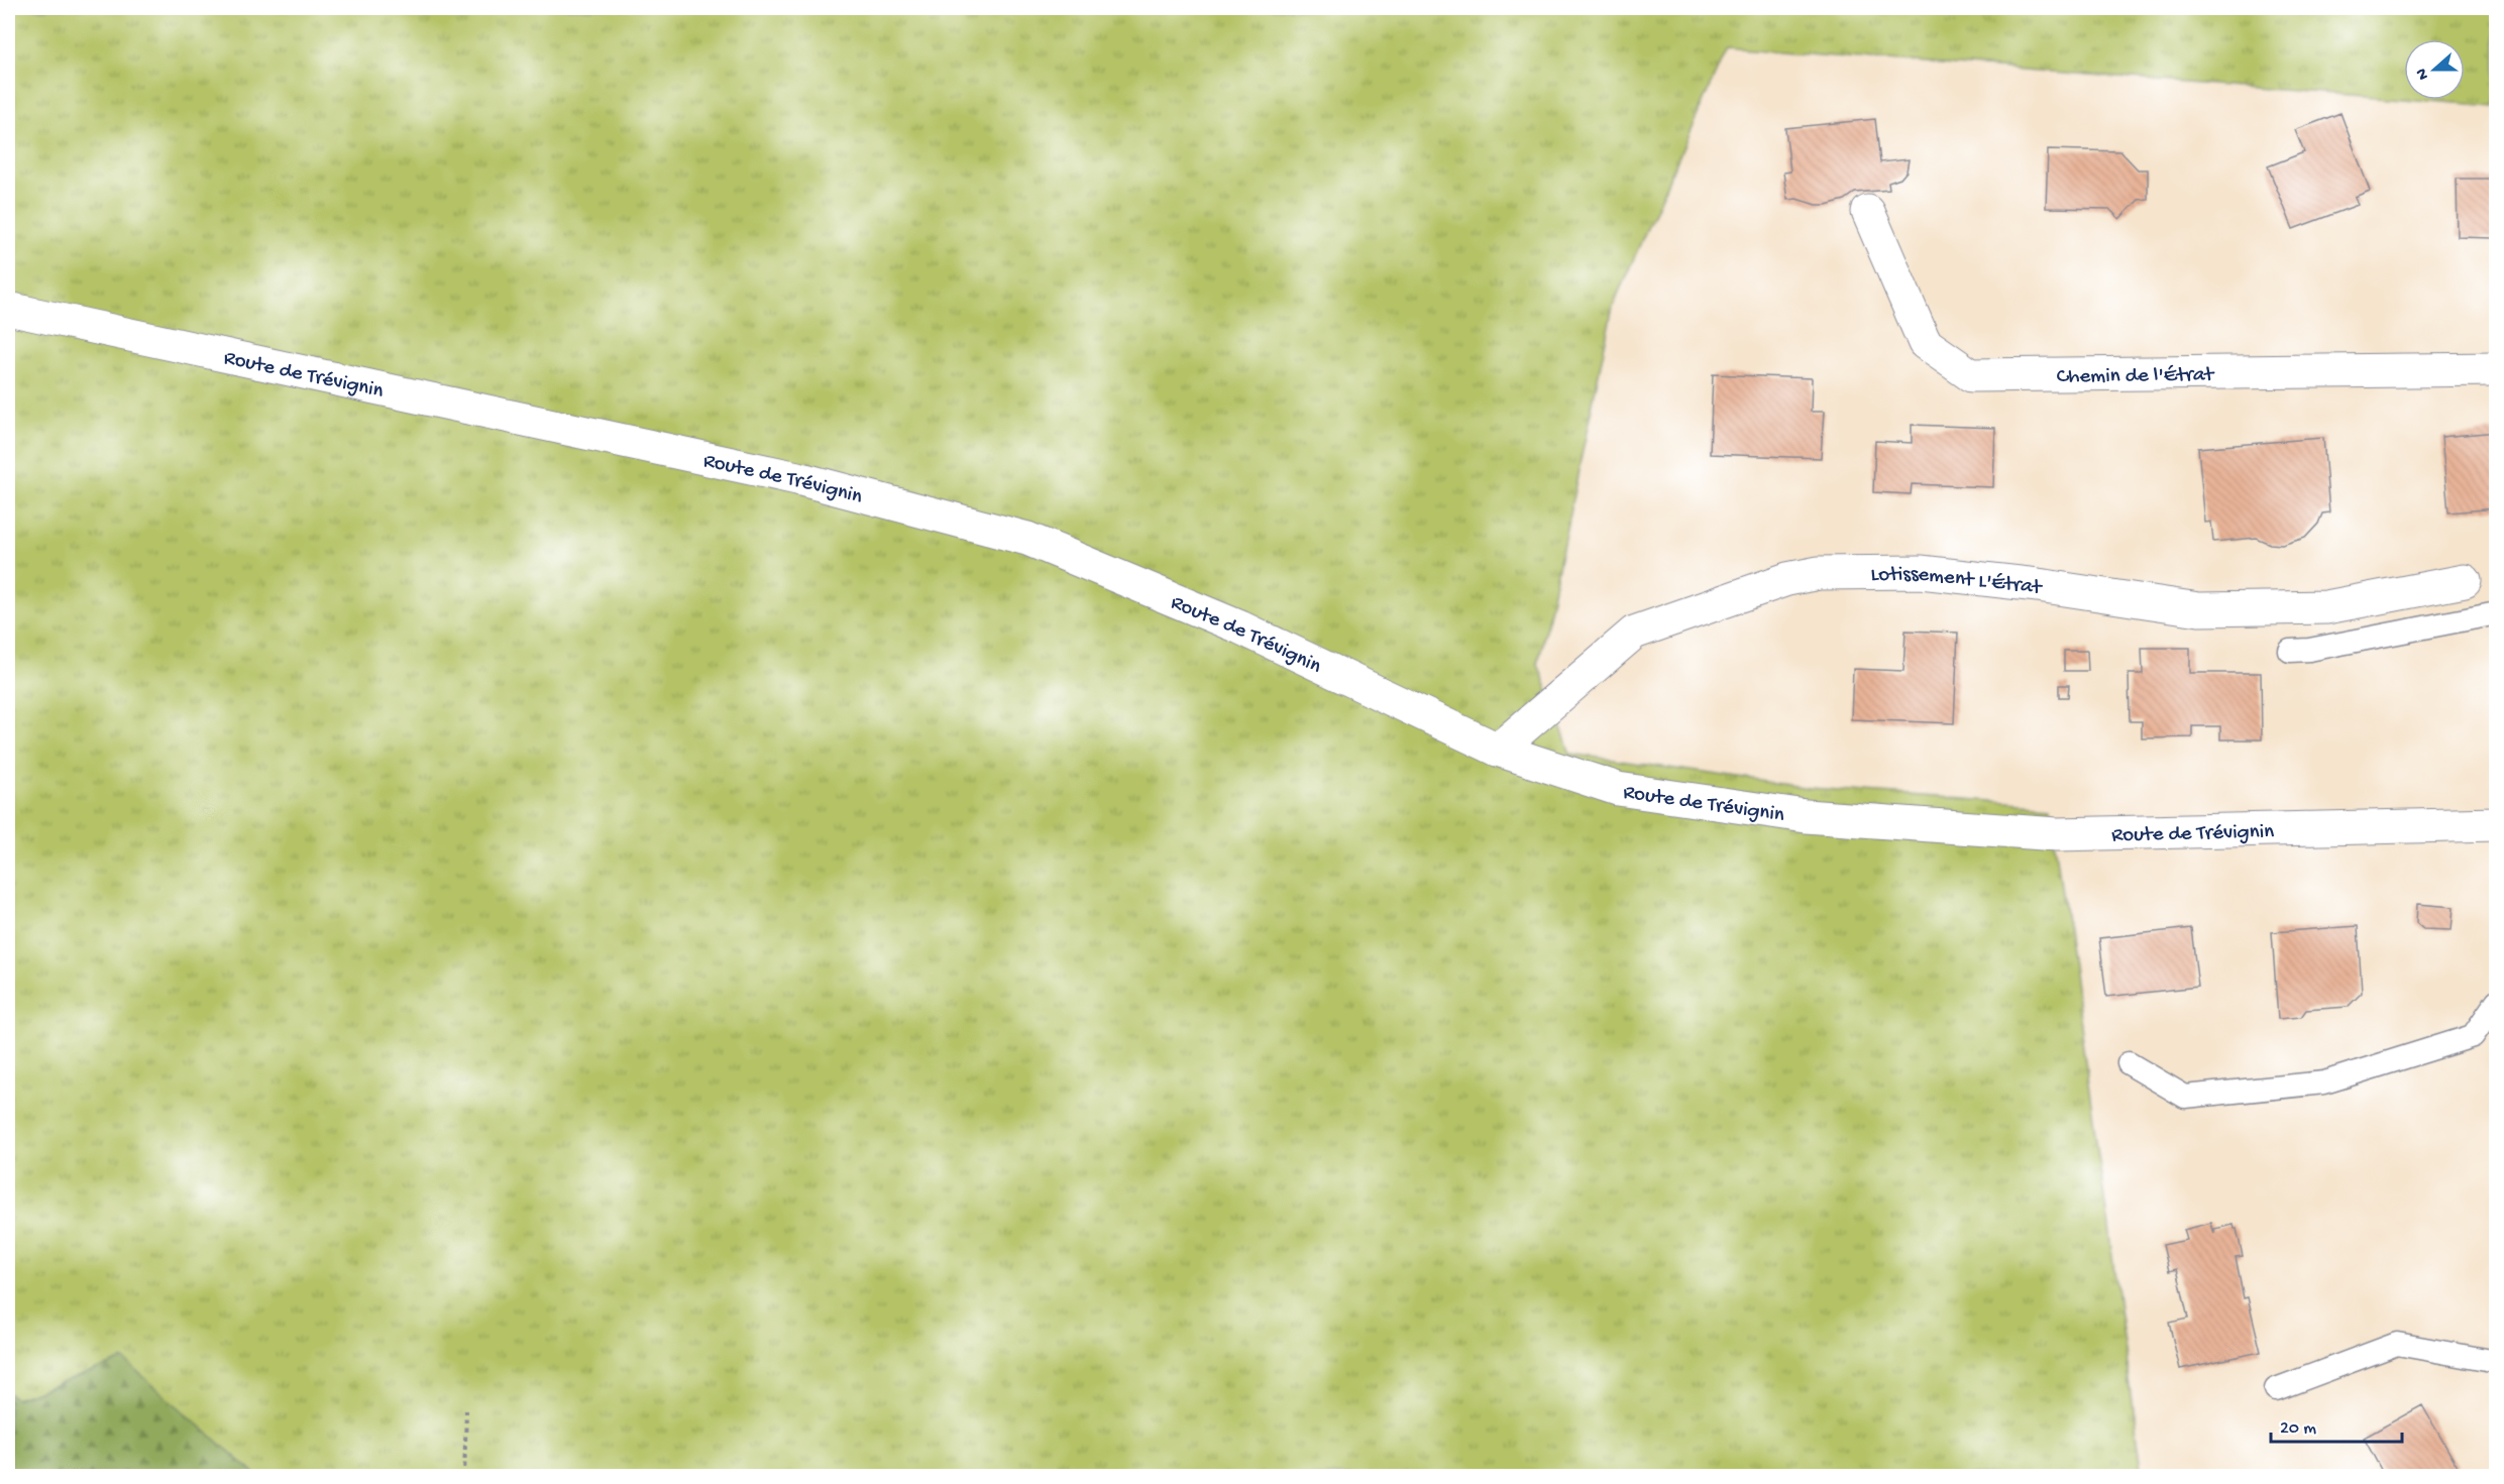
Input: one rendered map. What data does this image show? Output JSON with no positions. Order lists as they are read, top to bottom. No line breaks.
{"streets":{"street":["Route de Trévignin","Chemin de l'Étrat","Lotissement L'Étrat"]},"crossings":[["Route de Trévignin","Lotissement L'Étrat"]],"scale_bar":"20 m","north":"left"}
